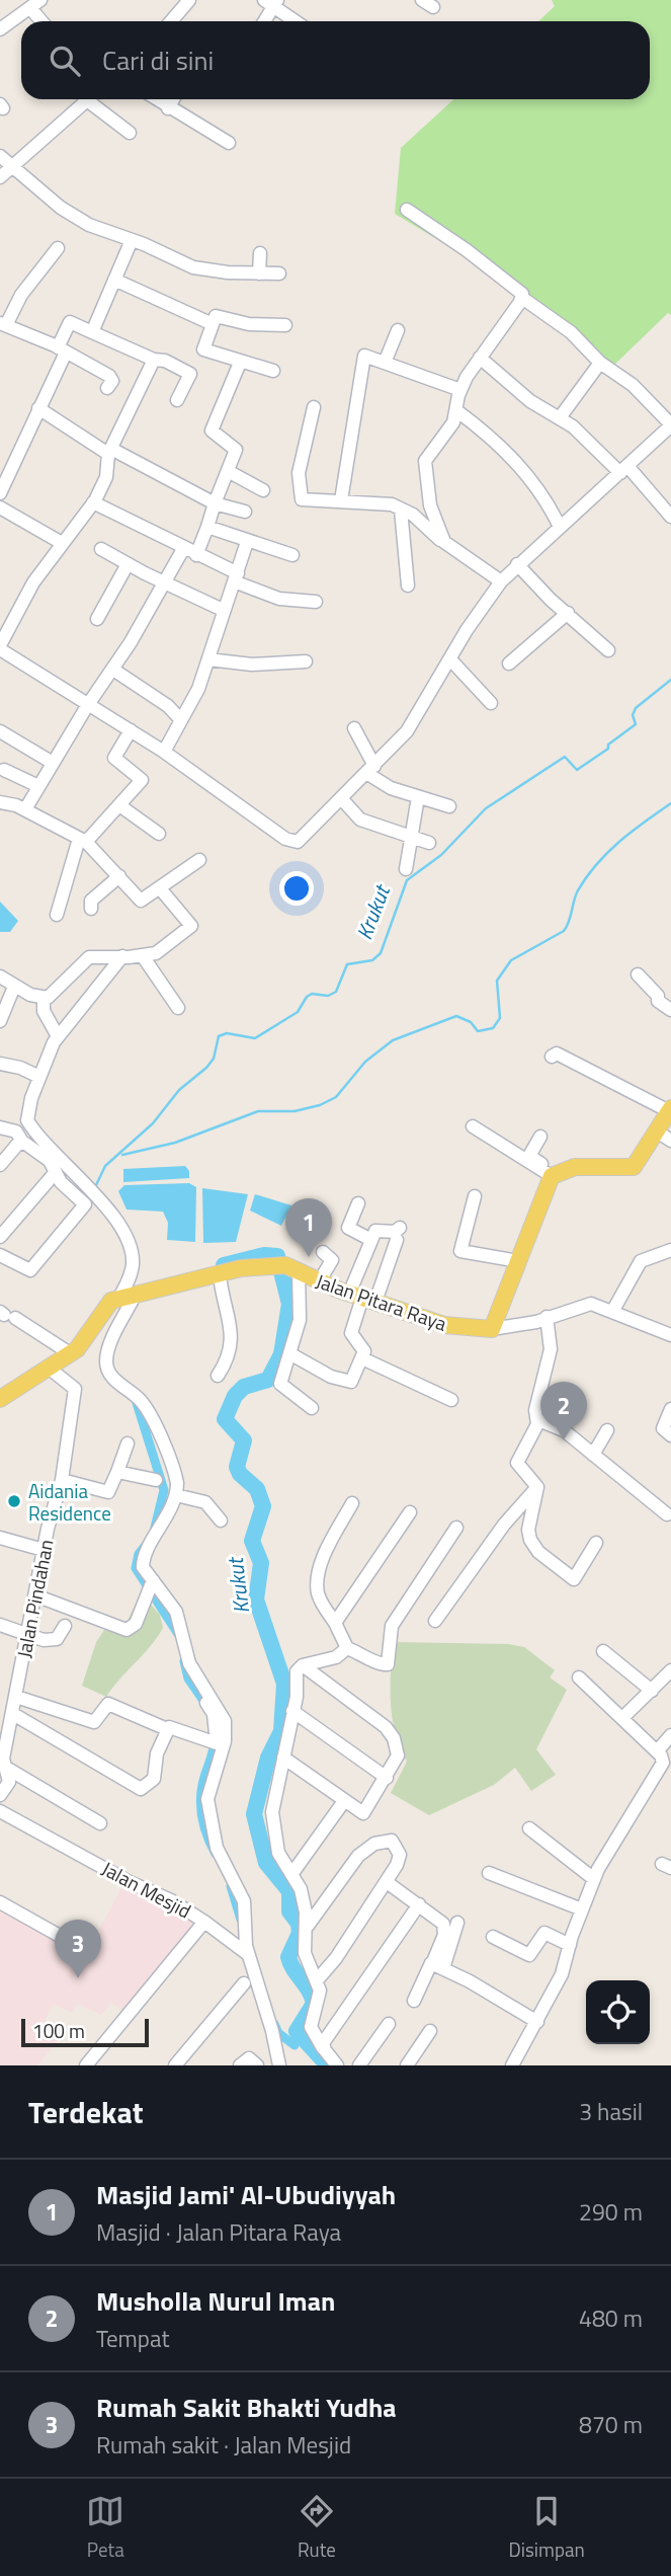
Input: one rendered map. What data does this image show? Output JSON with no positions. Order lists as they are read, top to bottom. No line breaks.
{"streets":{"main road":["Jalan Pitara Raya"],"street":["Jalan Pindahan","Jalan Mesjid"]},"water":["Krukut"],"places":["Aidania Residence"],"scale_bar":"100 m","page":{"search":"Cari di sini","pins":["1","2","3"],"scale":"100 m","heading":["Terdekat","3 hasil"],"list":[{"mark":"1","name":"Masjid Jami' Al-Ubudiyyah","note":"Masjid · Jalan Pitara Raya","value":"290 m"},{"mark":"2","name":"Musholla Nurul Iman","note":"Tempat","value":"480 m"},{"mark":"3","name":"Rumah Sakit Bhakti Yudha","note":"Rumah sakit · Jalan Mesjid","value":"870 m"}],"nav":["Peta","Rute","Disimpan"]}}
